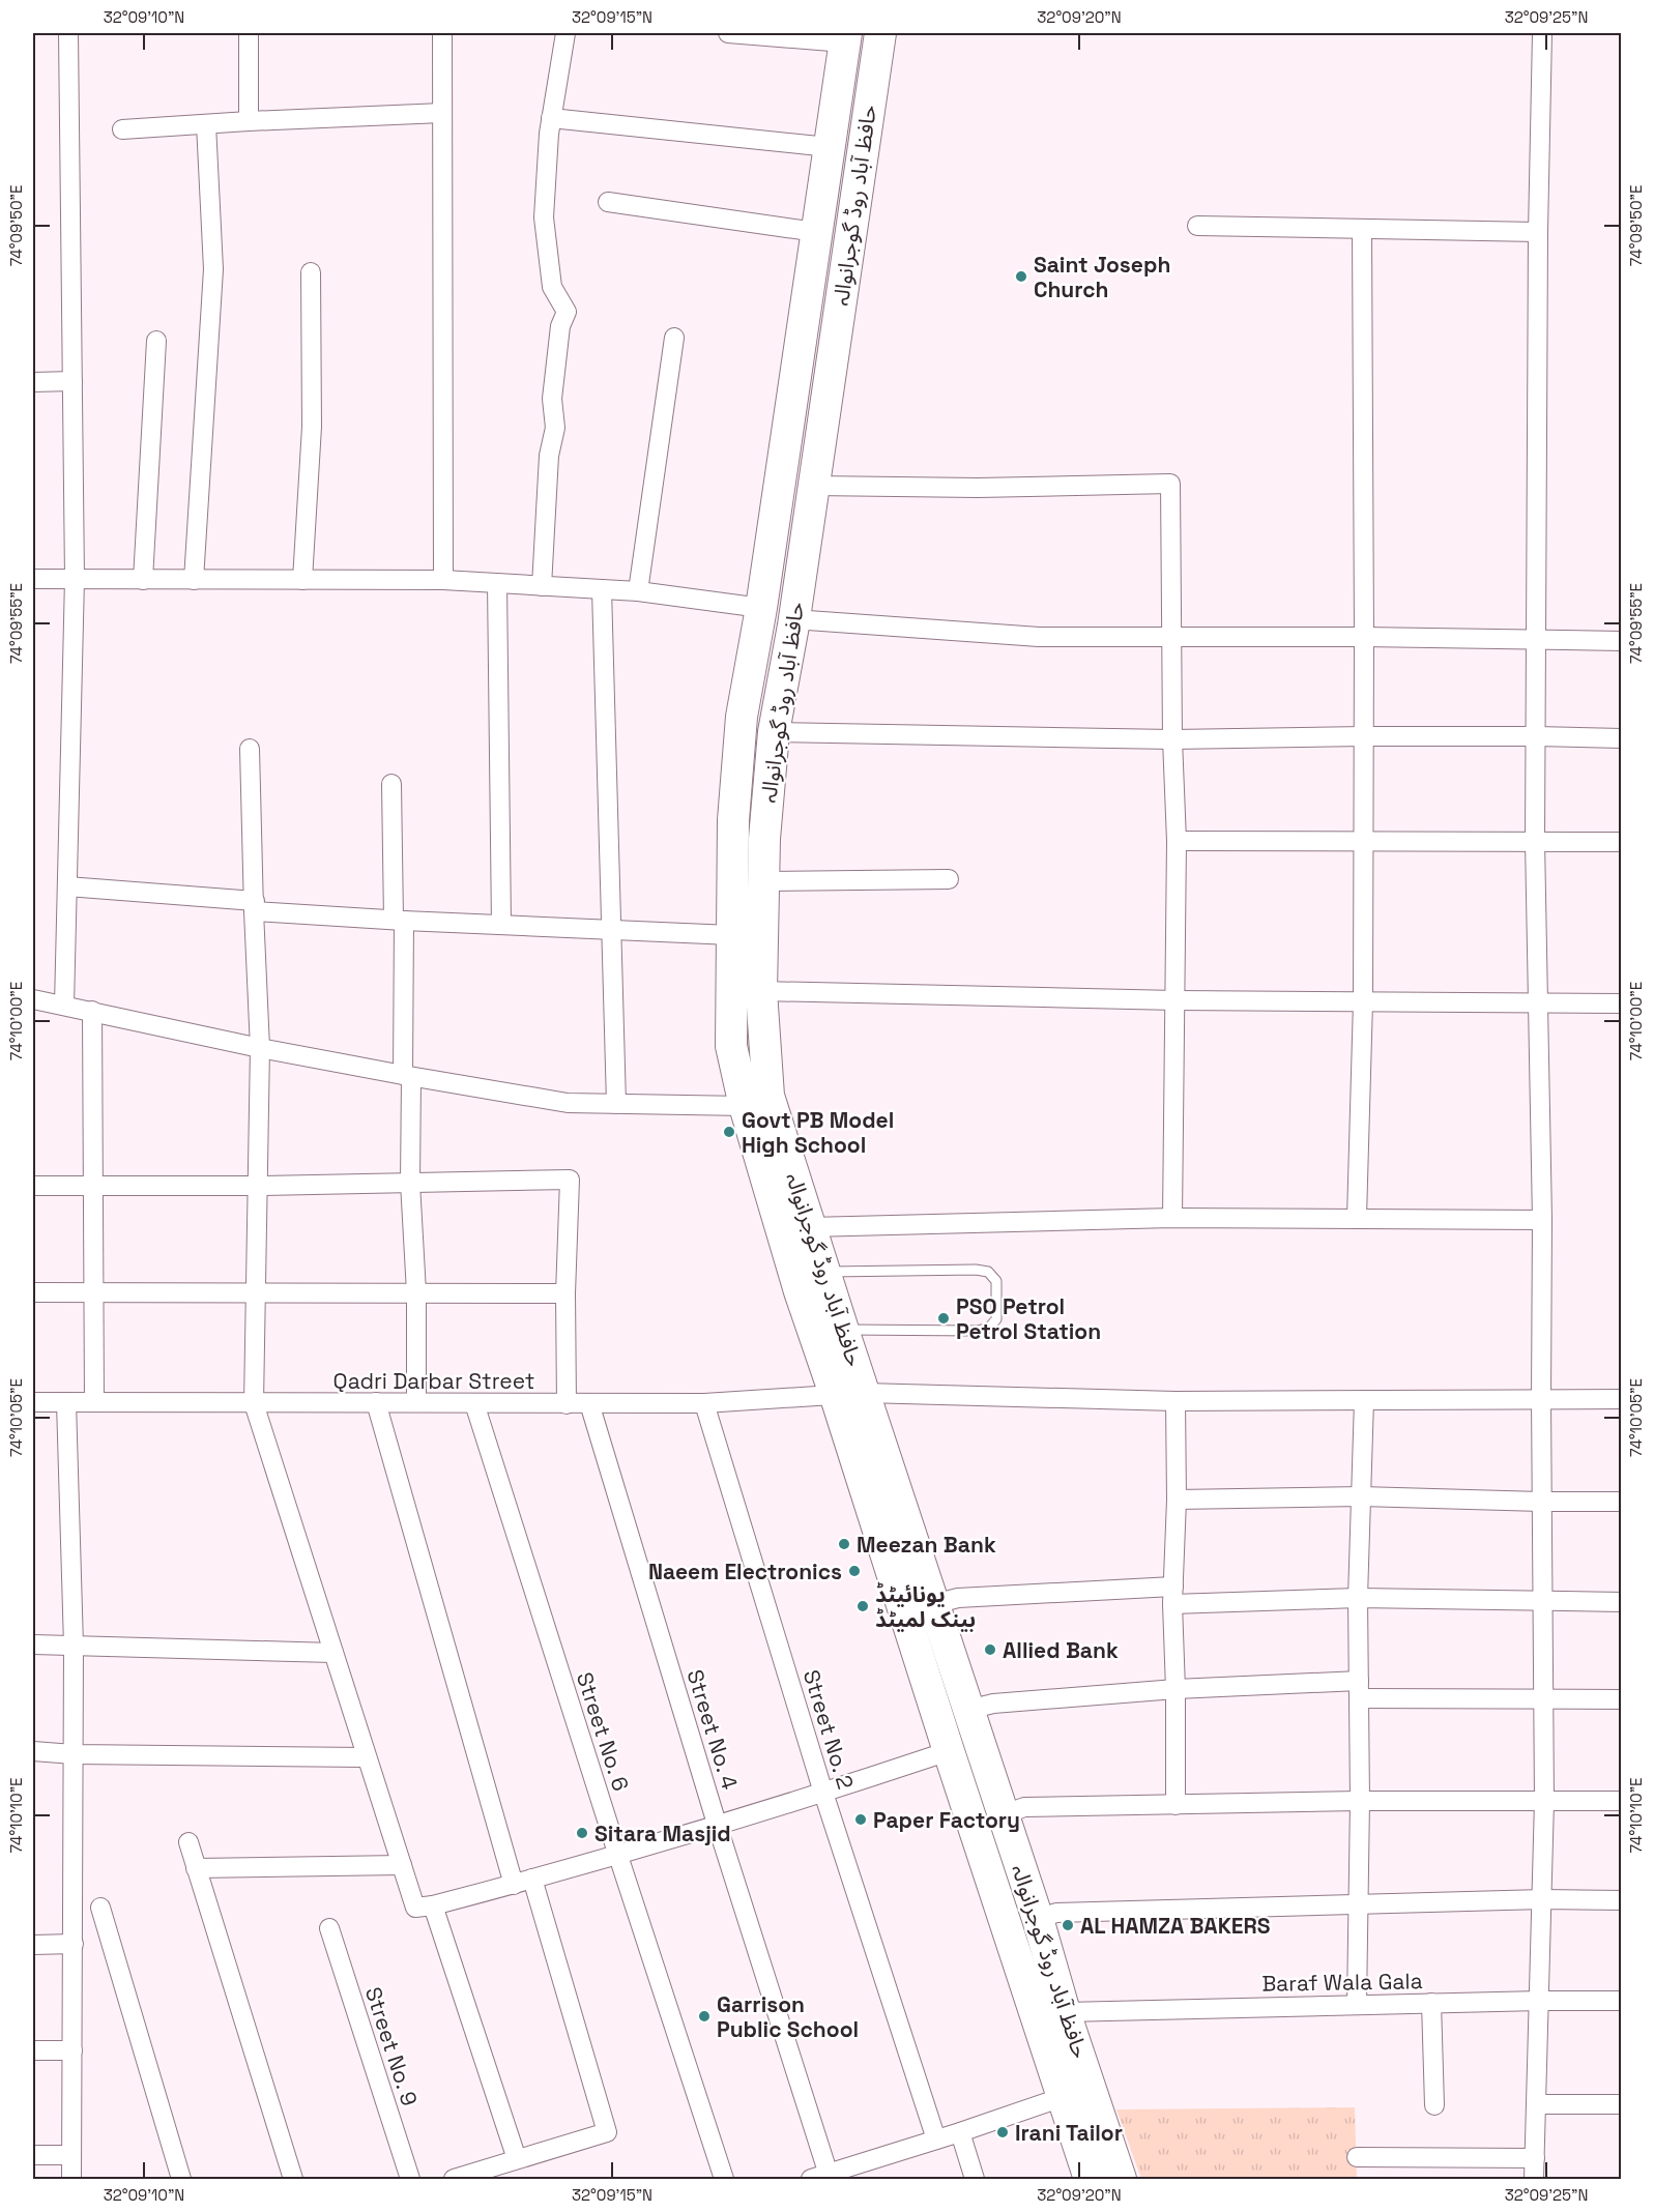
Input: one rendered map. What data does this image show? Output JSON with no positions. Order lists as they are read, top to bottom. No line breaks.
{"streets":{"main road":["حافظ آباد روڈ گوجرانوالہ"],"street":["Qadri Darbar Street","Street No. 4","Street No. 2","Street No. 6","Baraf Wala Gala","Street No. 9"]},"crossings":[["حافظ آباد روڈ گوجرانوالہ","Qadri Darbar Street"],["حافظ آباد روڈ گوجرانوالہ","Baraf Wala Gala"],["Qadri Darbar Street","Street No. 4"],["Qadri Darbar Street","Street No. 2"],["Qadri Darbar Street","Street No. 6"]],"places":["Saint Joseph Church","Govt PB Model High School","PSO Petrol Petrol Station","Meezan Bank","Naeem Electronics","یونائیٹڈ بینک لمیٹڈ","Allied Bank","Paper Factory","Sitara Masjid","AL HAMZA BAKERS","Garrison Public School","Irani Tailor"],"coordinates":["32°09'10\"N","32°09'15\"N","32°09'20\"N","32°09'25\"N","74°09'50\"E","74°09'55\"E","74°10'00\"E","74°10'05\"E","74°10'10\"E"]}
